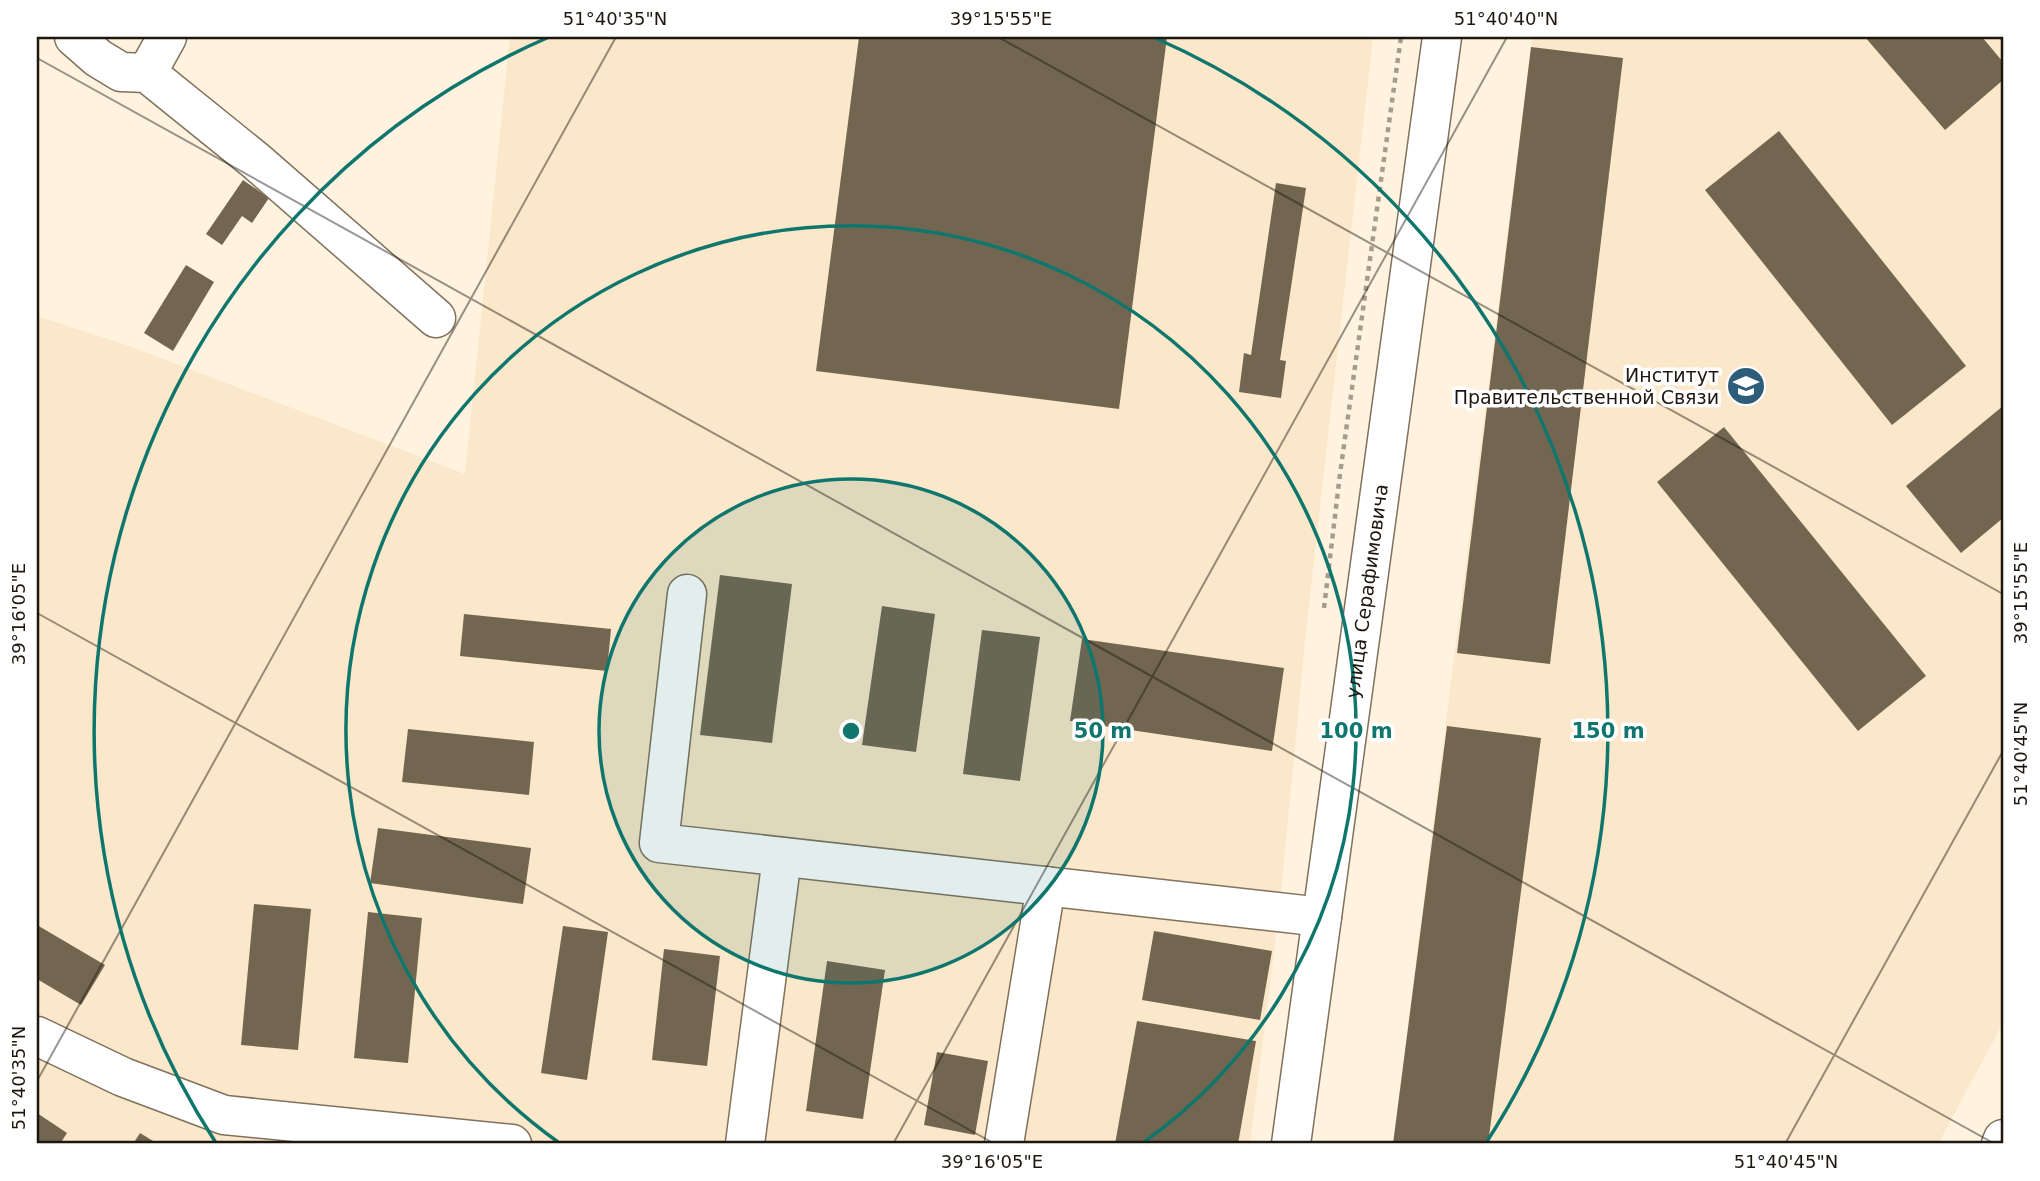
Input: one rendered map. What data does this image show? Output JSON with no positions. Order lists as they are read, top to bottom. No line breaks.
{"streets":{"street":["улица Серафимовича"]},"places":{"school or university":["Институт Правительственной Связи"]},"coordinates":["51°40'35\"N","39°15'55\"E","51°40'40\"N","39°16'05\"E","51°40'45\"N"],"rings":["50 m","100 m","150 m"]}
